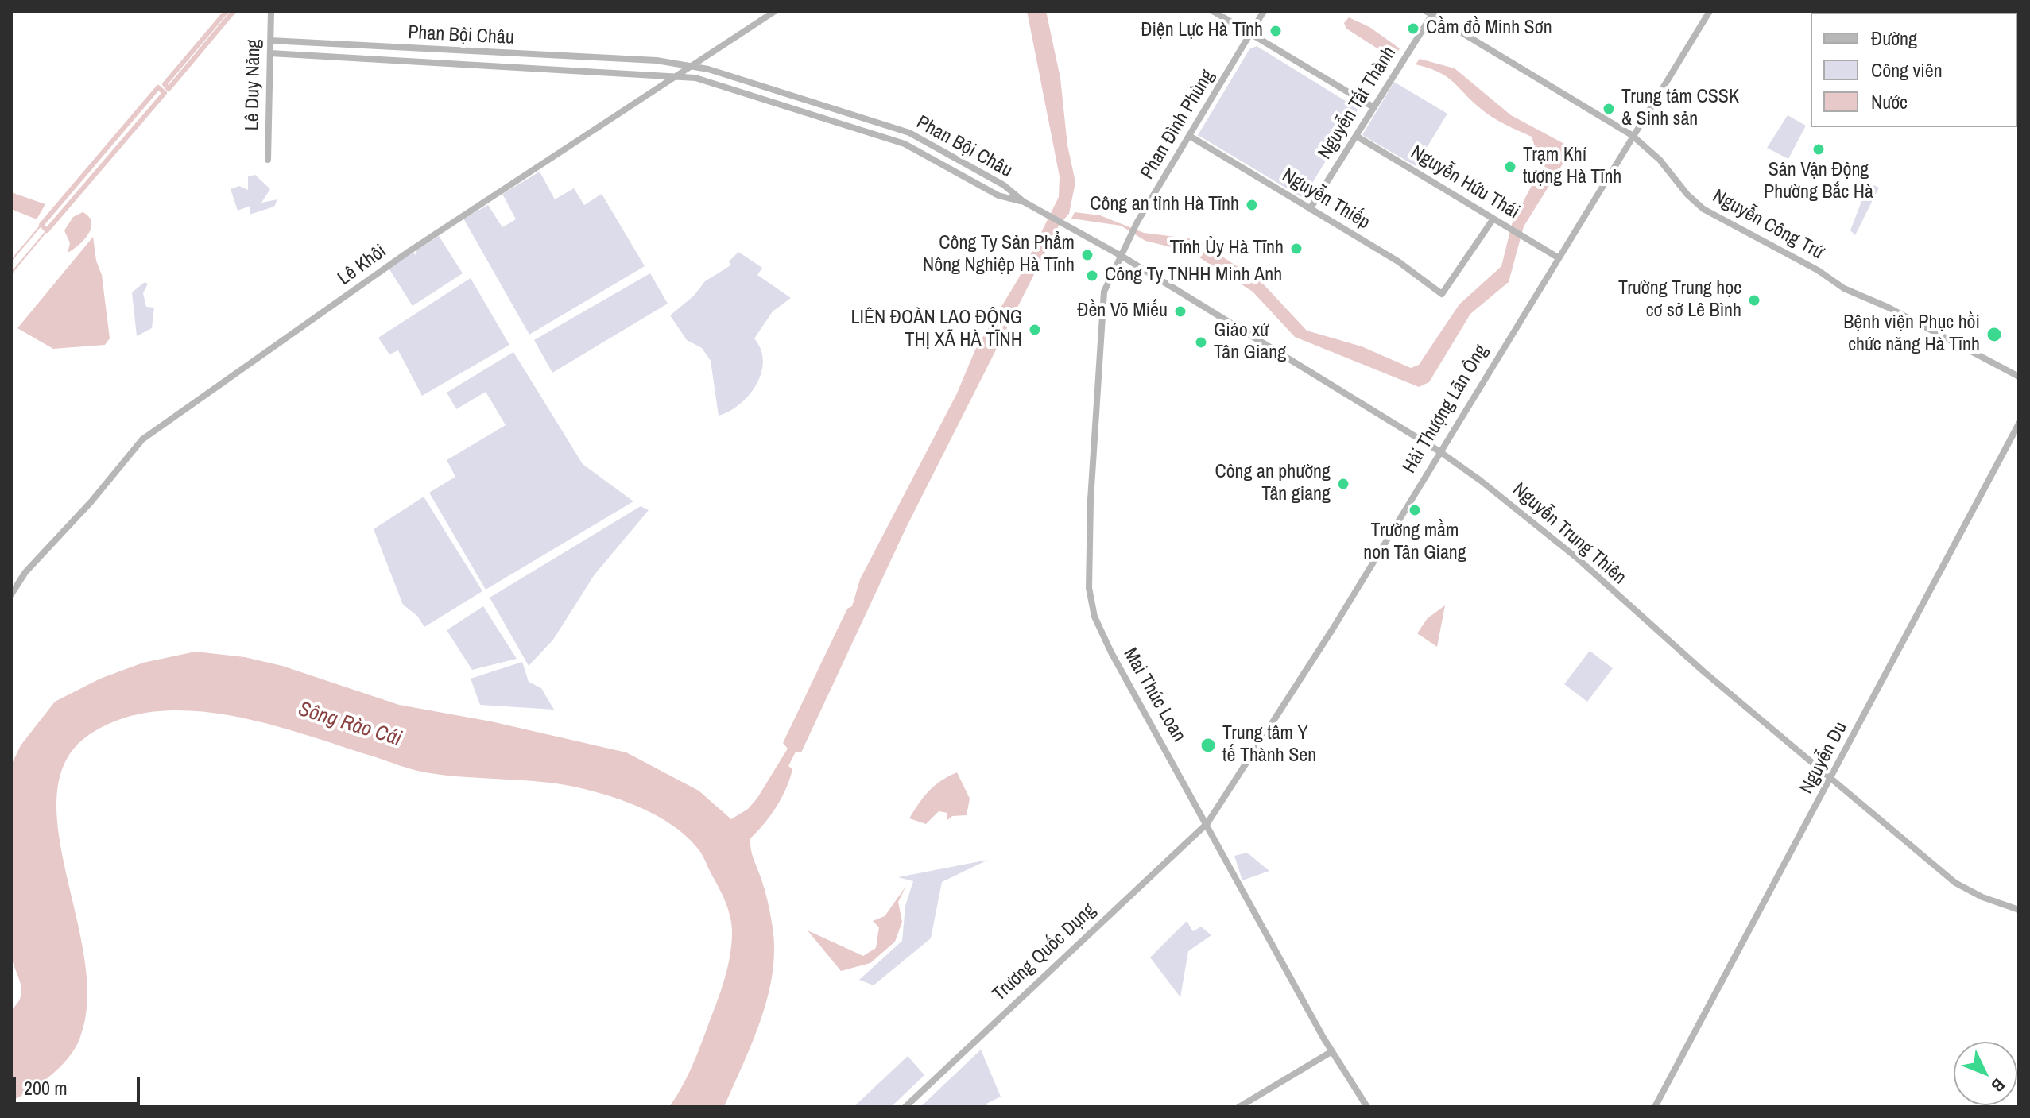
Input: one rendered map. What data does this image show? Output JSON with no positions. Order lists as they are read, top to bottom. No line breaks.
{"streets":{"street":["Phan Bội Châu","Lê Duy Năng","Nguyễn Tất Thành","Phan Đình Phùng","Nguyễn Hứu Thái","Nguyễn Thiếp","Nguyễn Công Trứ","Lê Khôi","Hải Thượng Lãn Ông","Nguyễn Trung Thiên","Mai Thúc Loan","Nguyễn Du","Trương Quốc Dụng"]},"crossings":[["Phan Bội Châu","Lê Duy Năng"],["Phan Bội Châu","Lê Khôi"],["Phan Bội Châu","Nguyễn Trung Thiên"],["Nguyễn Tất Thành","Nguyễn Hứu Thái"],["Nguyễn Tất Thành","Nguyễn Thiếp"],["Nguyễn Tất Thành","Nguyễn Công Trứ"],["Phan Đình Phùng","Nguyễn Thiếp"],["Phan Đình Phùng","Nguyễn Trung Thiên"],["Phan Đình Phùng","Mai Thúc Loan"],["Nguyễn Hứu Thái","Nguyễn Thiếp"],["Nguyễn Hứu Thái","Hải Thượng Lãn Ông"],["Nguyễn Công Trứ","Hải Thượng Lãn Ông"],["Hải Thượng Lãn Ông","Nguyễn Trung Thiên"],["Hải Thượng Lãn Ông","Mai Thúc Loan"],["Hải Thượng Lãn Ông","Trương Quốc Dụng"],["Nguyễn Trung Thiên","Mai Thúc Loan"],["Nguyễn Trung Thiên","Nguyễn Du"],["Mai Thúc Loan","Trương Quốc Dụng"]],"water":["Sông Rào Cái"],"places":["Cầm đồ Minh Sơn","Điện Lực Hà Tĩnh","Trung tâm CSSK & Sinh sản","Sân Vận Động Phường Bắc Hà","Trạm Khí tượng Hà Tĩnh","Công an tỉnh Hà Tĩnh","Tĩnh Ủy Hà Tĩnh","Công Ty Sản Phẩm Nông Nghiệp Hà Tĩnh","Công Ty TNHH Minh Anh","Trường Trung học cơ sở Lê Bình","Đền Võ Miếu","LIÊN ĐOÀN LAO ĐỘNG THỊ XÃ HÀ TĨNH","Bệnh viện Phục hồi chức năng Hà Tĩnh","Giáo xứ Tân Giang","Công an phường Tân giang","Trường mầm non Tân Giang","Trung tâm Y tế Thành Sen"],"legend":["Đường","Công viên","Nước"],"scale_bar":"200 m","north":"bottom right"}
